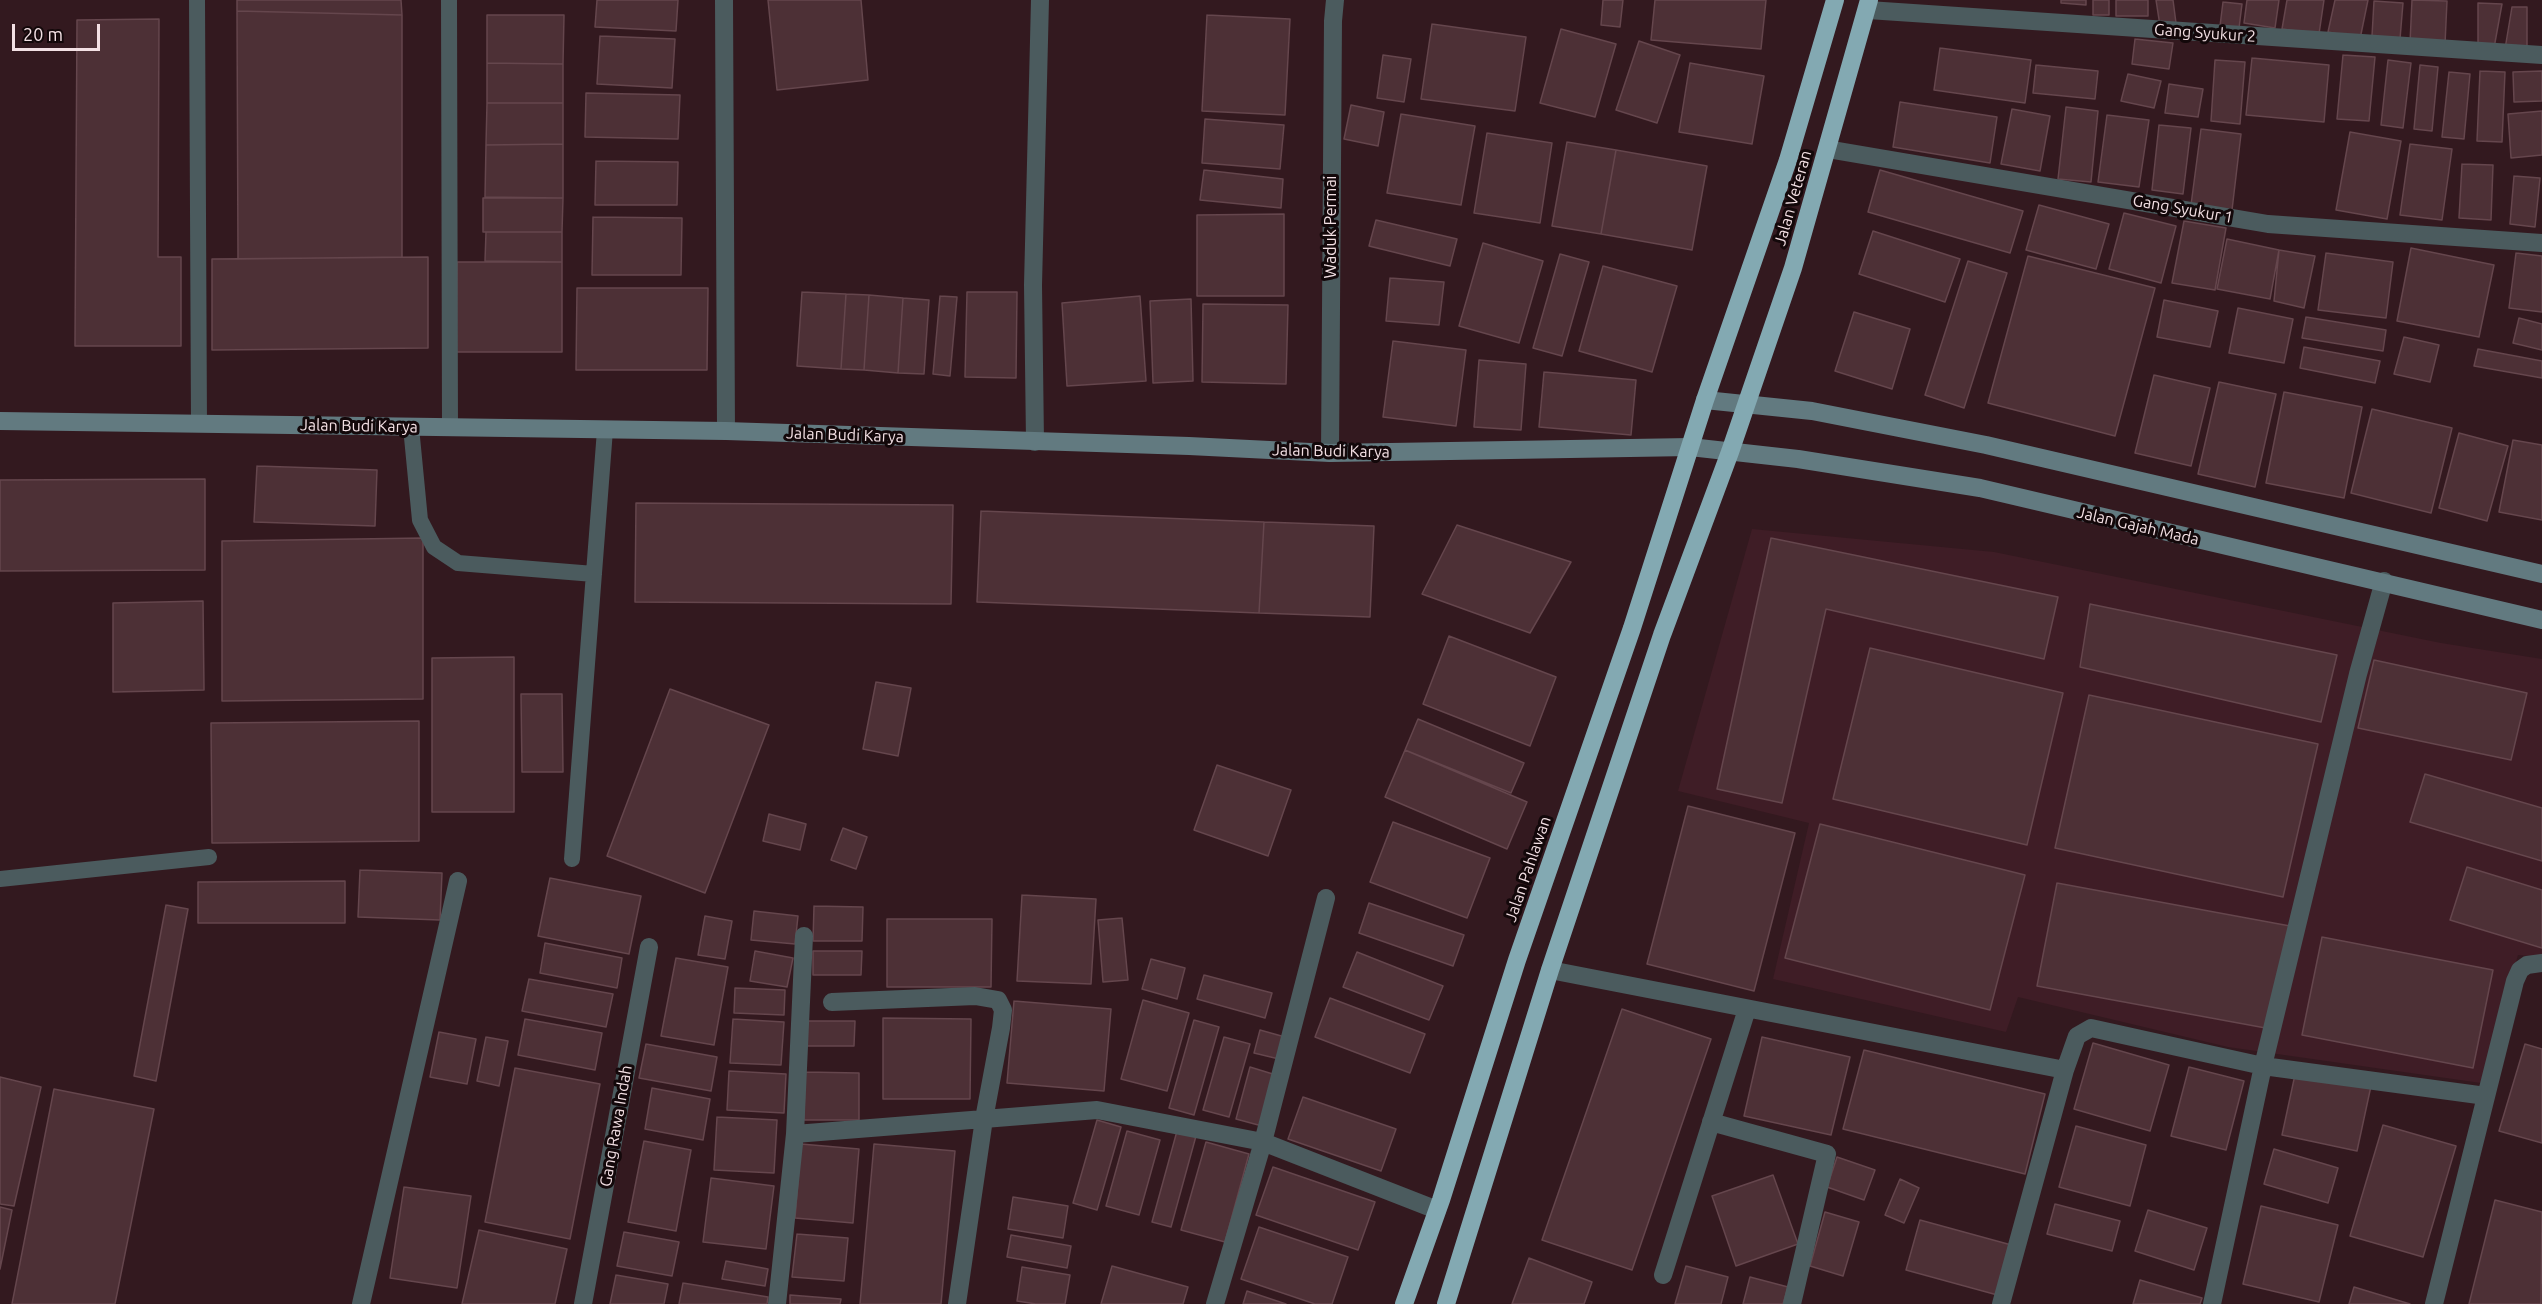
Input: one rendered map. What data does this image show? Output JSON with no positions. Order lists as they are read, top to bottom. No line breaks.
{"streets":{"highway":["Jalan Veteran","Jalan Pahlawan"],"street":["Gang Syukur 2","Gang Syukur 1","Waduk Permai","Jalan Budi Karya","Jalan Gajah Mada","Gang Rawa Indah"]},"crossings":[["Gang Syukur 2","Jalan Veteran"],["Jalan Veteran","Gang Syukur 1"],["Jalan Veteran","Jalan Budi Karya"],["Jalan Veteran","Jalan Gajah Mada"],["Jalan Veteran","Jalan Pahlawan"],["Waduk Permai","Jalan Budi Karya"],["Jalan Budi Karya","Jalan Gajah Mada"],["Jalan Budi Karya","Jalan Pahlawan"]],"scale_bar":"20 m"}
